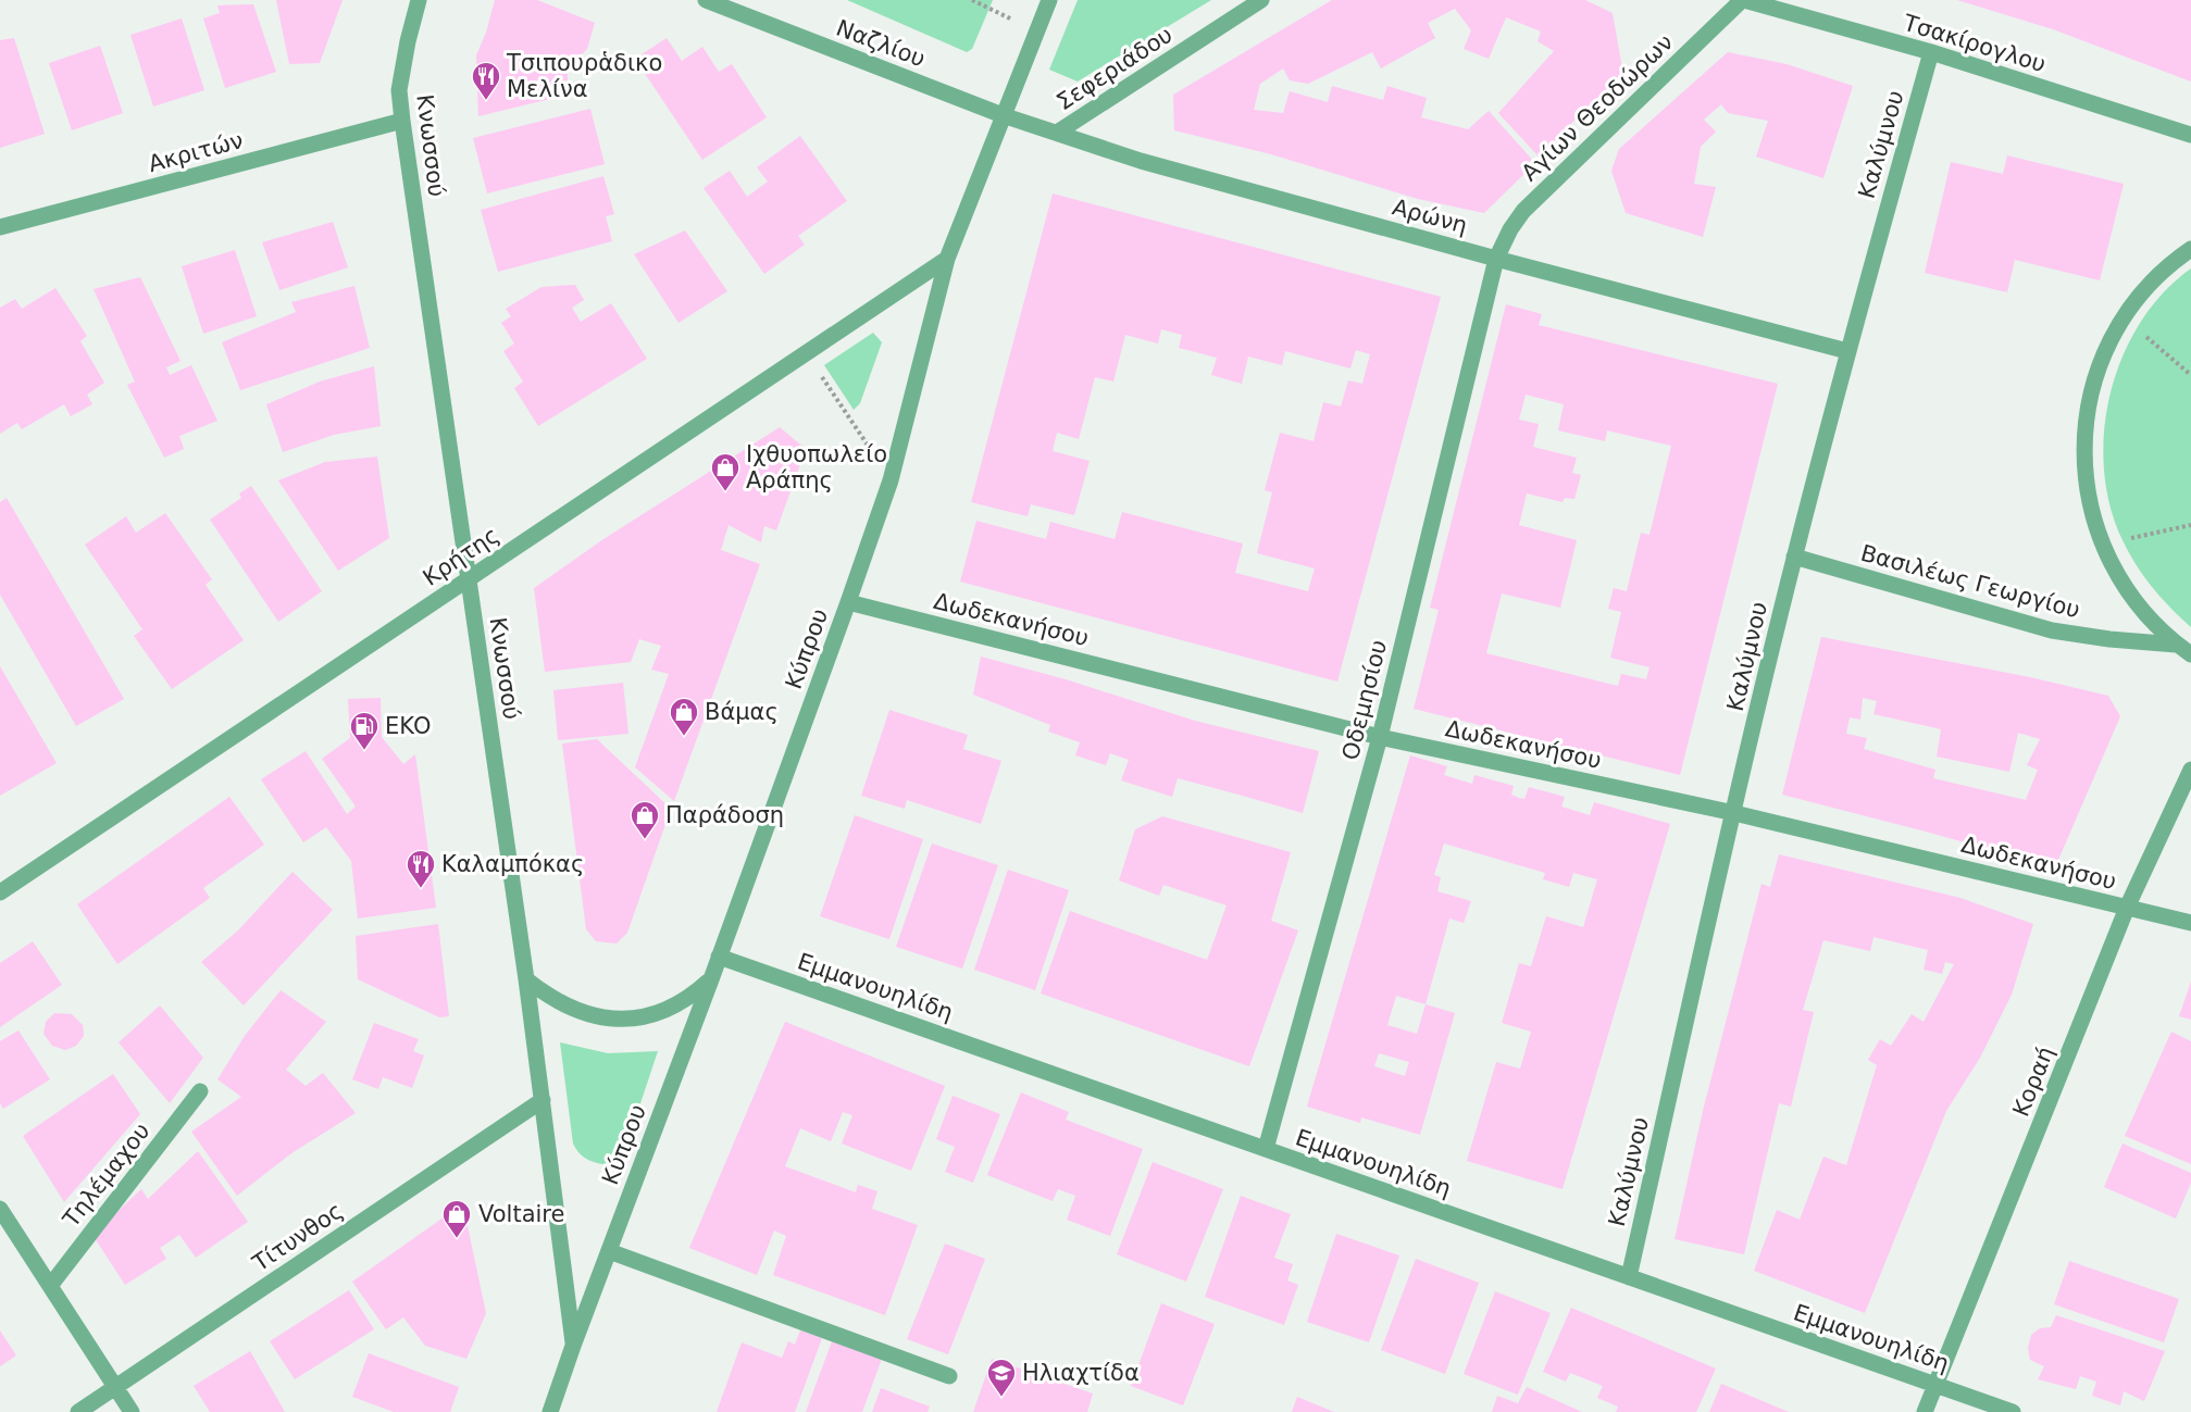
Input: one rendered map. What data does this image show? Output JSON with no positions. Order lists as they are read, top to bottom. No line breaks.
{"streets":{"street":["Ναζλίου","Τσακίρογλου","Σεφεριάδου","Αγίων Θεοδώρων","Καλύμνου","Κνωσσού","Ακριτών","Αρώνη","Κρήτης","Βασιλέως Γεωργίου","Δωδεκανήσου","Κύπρου","Οδεμησίου","Εμμανουηλίδη","Κοραή","Τηλέμαχου","Τίτυνθος"]},"crossings":[["Ναζλίου","Αρώνη"],["Ναζλίου","Κύπρου"],["Τσακίρογλου","Αγίων Θεοδώρων"],["Τσακίρογλου","Καλύμνου"],["Σεφεριάδου","Αρώνη"],["Αγίων Θεοδώρων","Αρώνη"],["Αγίων Θεοδώρων","Οδεμησίου"],["Καλύμνου","Αρώνη"],["Καλύμνου","Βασιλέως Γεωργίου"],["Καλύμνου","Δωδεκανήσου"],["Καλύμνου","Εμμανουηλίδη"],["Κνωσσού","Ακριτών"],["Κνωσσού","Κρήτης"],["Κνωσσού","Κύπρου"],["Κνωσσού","Τίτυνθος"],["Αρώνη","Κύπρου"],["Αρώνη","Οδεμησίου"],["Κρήτης","Κύπρου"],["Δωδεκανήσου","Κύπρου"],["Δωδεκανήσου","Οδεμησίου"],["Δωδεκανήσου","Κοραή"],["Κύπρου","Εμμανουηλίδη"],["Οδεμησίου","Εμμανουηλίδη"],["Εμμανουηλίδη","Κοραή"]],"places":{"restaurant":["Τσιπουρἁδικο Μελίνα","Καλαμπόκας"],"shop":["Ιχθυοπωλείο Αράπης","Βάμας","Παράδοση","Voltaire"],"fuel station":["EKO"],"school or university":["Ηλιαχτίδα"]}}
